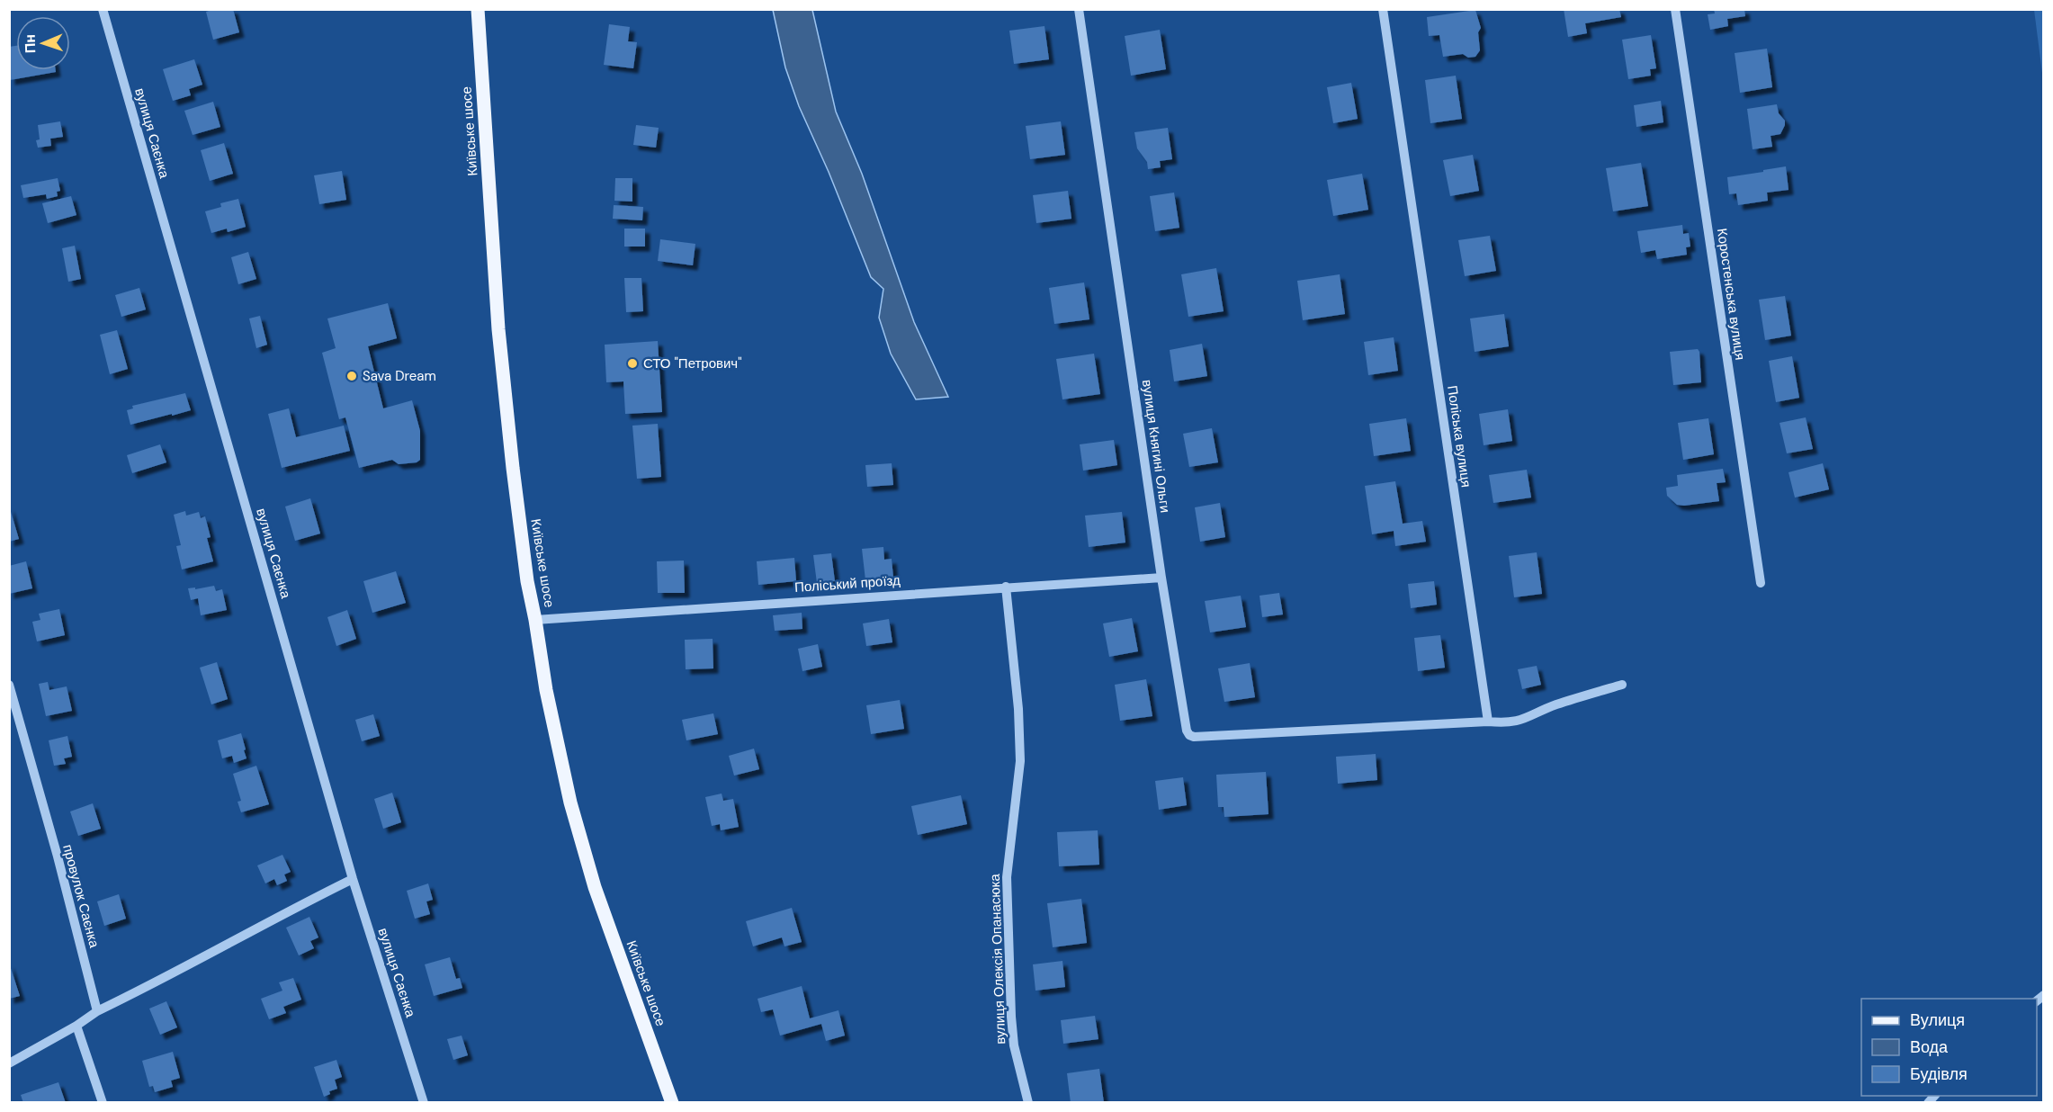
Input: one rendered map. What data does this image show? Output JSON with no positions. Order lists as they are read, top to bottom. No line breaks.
{"streets":{"main road":["Київське шосе"],"street":["вулиця Саєнка","Коростенська вулиця","Поліська вулиця","вулиця Княгині Ольги","Поліський проїзд","провулок Саєнка","вулиця Олексія Опанасюка"]},"crossings":[["Київське шосе","Поліський проїзд"],["Поліська вулиця","вулиця Княгині Ольги"],["вулиця Княгині Ольги","Поліський проїзд"],["Поліський проїзд","вулиця Олексія Опанасюка"]],"places":["СТО \"Петрович\"","Sava Dream"],"legend":["Вулиця","Вода","Будівля"],"north":"left"}
